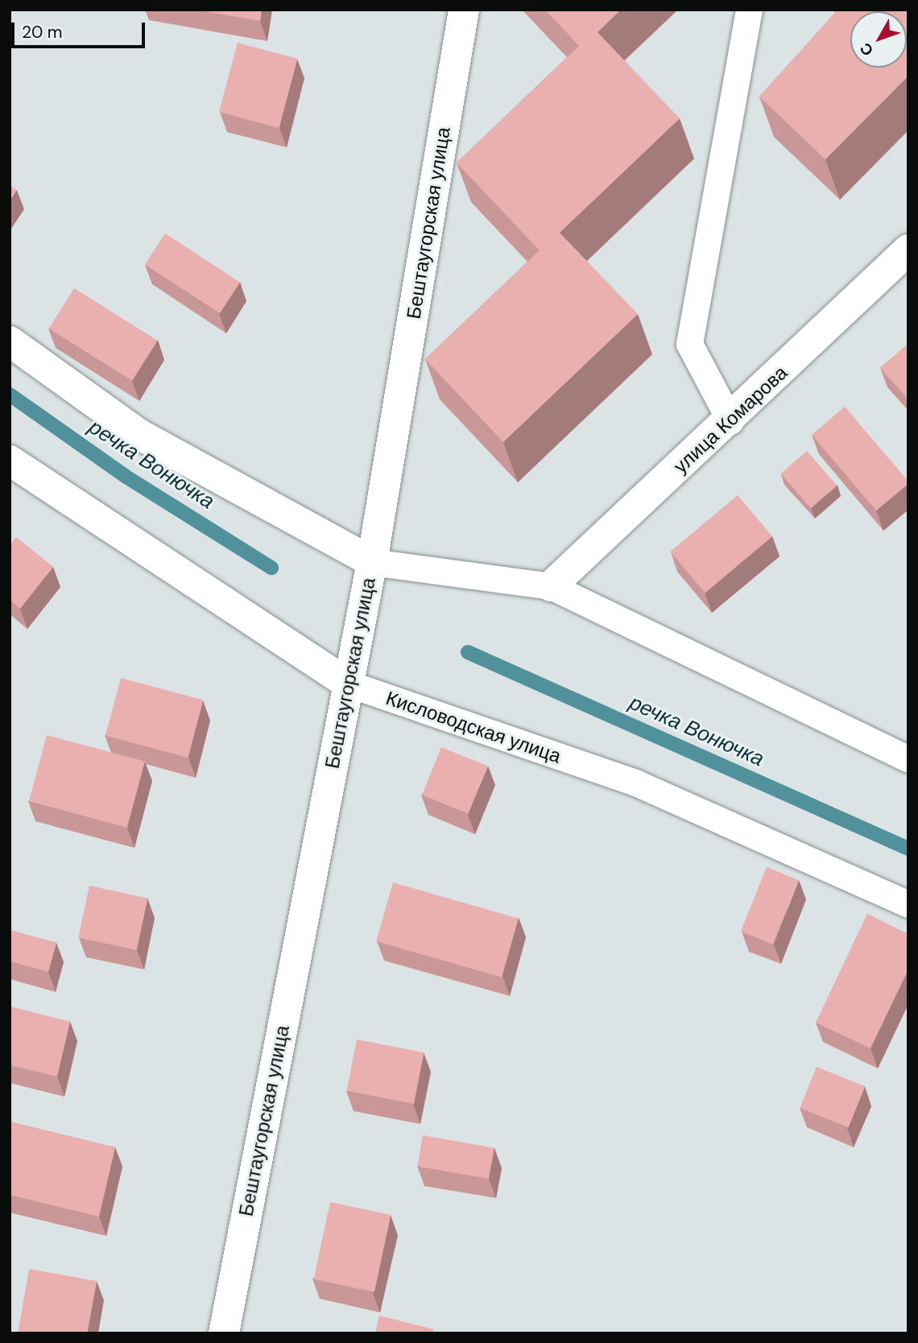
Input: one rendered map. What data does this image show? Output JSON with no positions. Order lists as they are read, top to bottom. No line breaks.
{"streets":{"street":["Бештаугорская улица","улица Комарова","Кисловодская улица"]},"crossings":[["Бештаугорская улица","Кисловодская улица"]],"water":["речка Вонючка"],"scale_bar":"20 m","north":"bottom left"}
